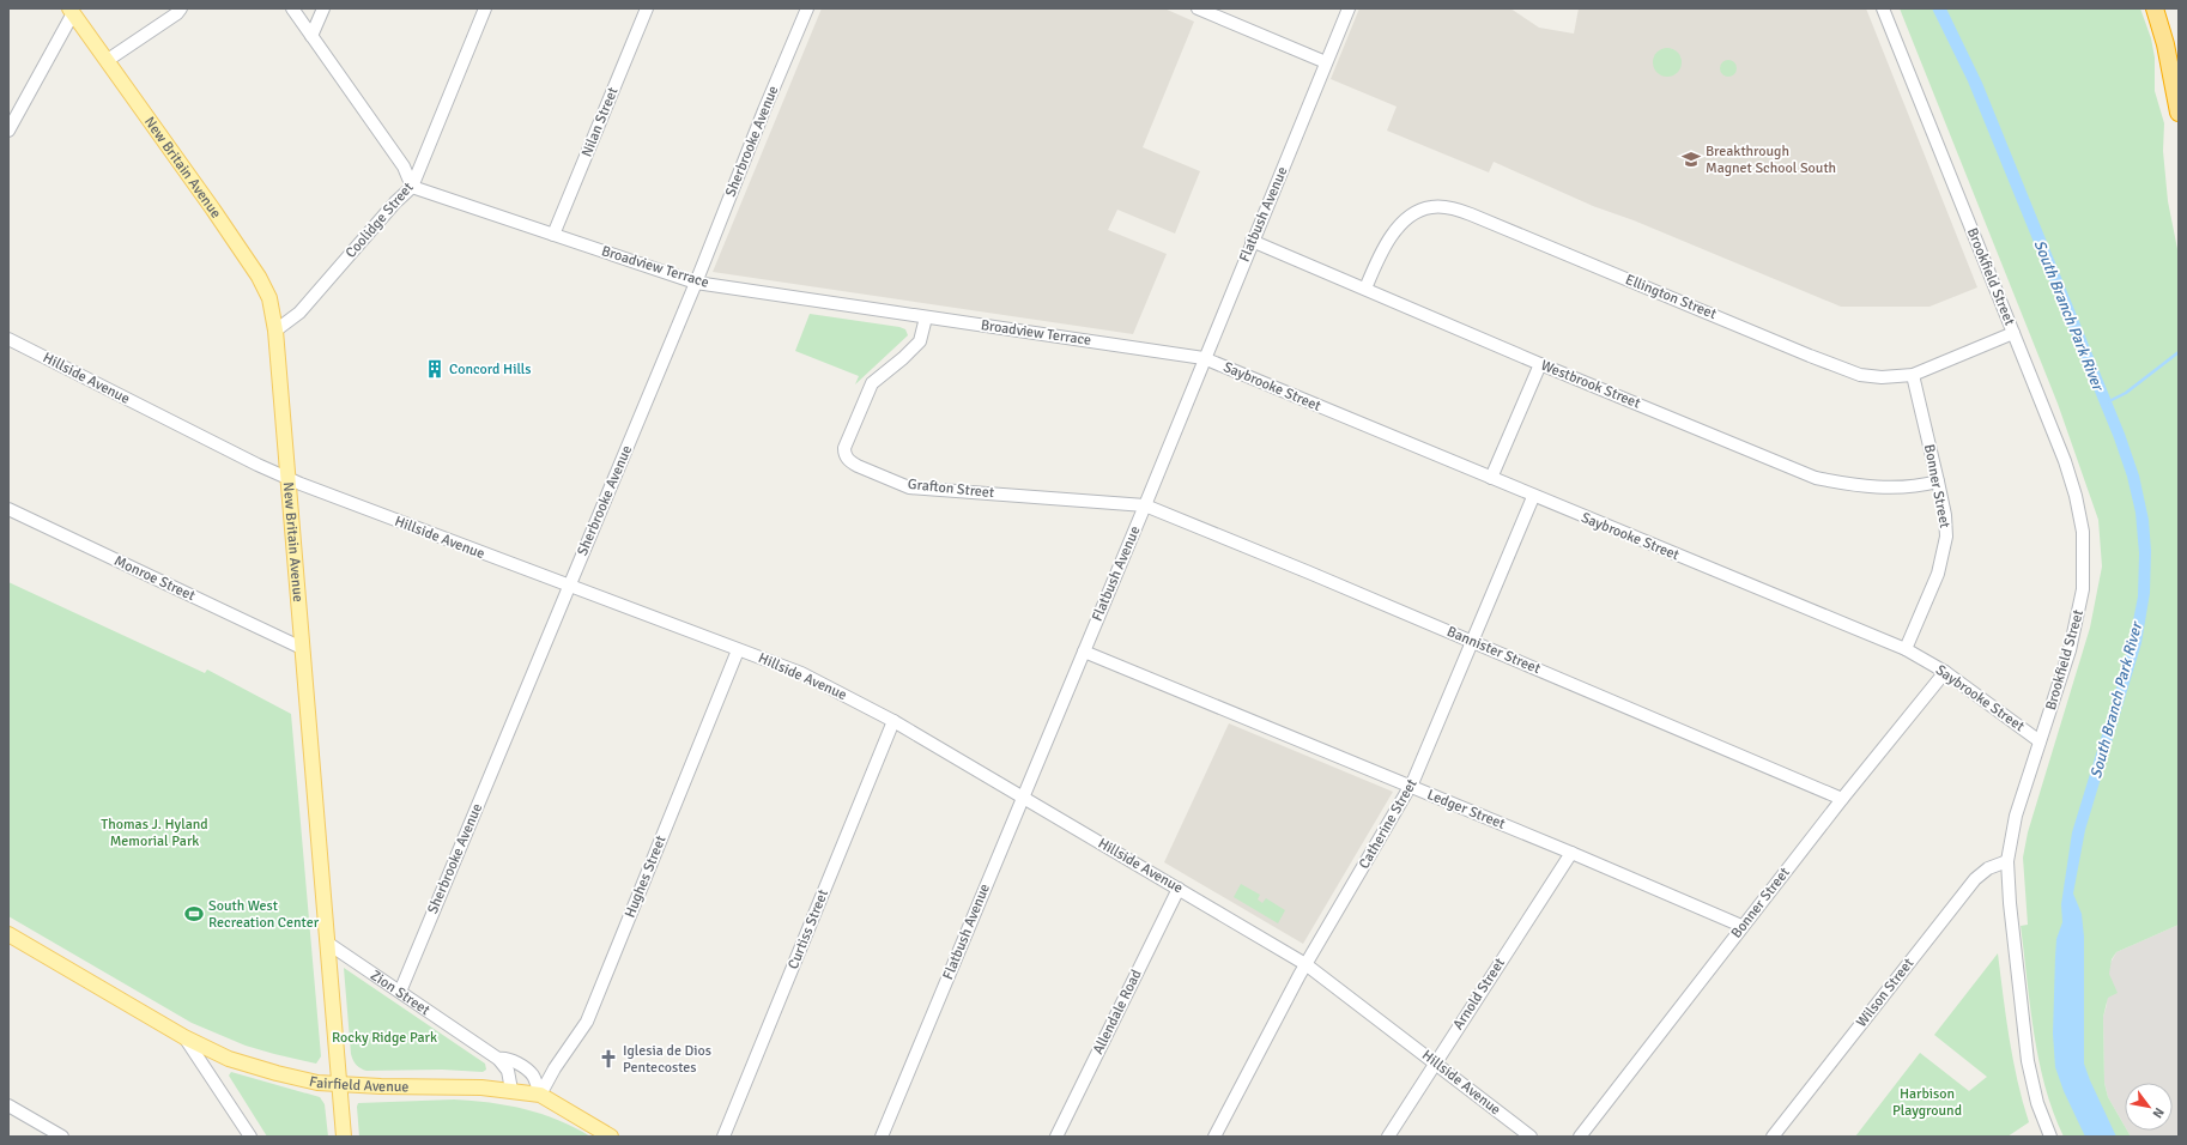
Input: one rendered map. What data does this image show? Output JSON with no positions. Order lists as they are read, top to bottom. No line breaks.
{"streets":{"main road":["New Britain Avenue","Fairfield Avenue"],"street":["Nilan Street","Sherbrooke Avenue","Flatbush Avenue","Coolidge Street","Broadview Terrace","Brookfield Street","Ellington Street","Hillside Avenue","Westbrook Street","Saybrooke Street","Bonner Street","Grafton Street","Monroe Street","Bannister Street","Ledger Street","Catherine Street","Hughes Street","Curtiss Street","Zion Street","Wilson Street","Arnold Street","Allendale Road"]},"crossings":[["Nilan Street","Broadview Terrace"],["Sherbrooke Avenue","Broadview Terrace"],["Sherbrooke Avenue","Hillside Avenue"],["Sherbrooke Avenue","Zion Street"],["New Britain Avenue","Coolidge Street"],["New Britain Avenue","Hillside Avenue"],["New Britain Avenue","Monroe Street"],["New Britain Avenue","Zion Street"],["New Britain Avenue","Fairfield Avenue"],["Flatbush Avenue","Broadview Terrace"],["Flatbush Avenue","Hillside Avenue"],["Flatbush Avenue","Westbrook Street"],["Flatbush Avenue","Saybrooke Street"],["Flatbush Avenue","Grafton Street"],["Flatbush Avenue","Bannister Street"],["Flatbush Avenue","Ledger Street"],["Coolidge Street","Broadview Terrace"],["Broadview Terrace","Saybrooke Street"],["Broadview Terrace","Grafton Street"],["Brookfield Street","Ellington Street"],["Brookfield Street","Saybrooke Street"],["Brookfield Street","Wilson Street"],["Ellington Street","Westbrook Street"],["Ellington Street","Bonner Street"],["Hillside Avenue","Catherine Street"],["Hillside Avenue","Hughes Street"],["Hillside Avenue","Curtiss Street"],["Hillside Avenue","Arnold Street"],["Hillside Avenue","Allendale Road"],["Westbrook Street","Bonner Street"],["Saybrooke Street","Bonner Street"],["Saybrooke Street","Catherine Street"],["Bonner Street","Bannister Street"],["Bonner Street","Ledger Street"],["Grafton Street","Bannister Street"],["Bannister Street","Catherine Street"],["Ledger Street","Catherine Street"],["Ledger Street","Arnold Street"],["Hughes Street","Zion Street"],["Hughes Street","Fairfield Avenue"],["Zion Street","Fairfield Avenue"]],"water":["South Branch Park River"],"parks":["Thomas J. Hyland Memorial Park","Rocky Ridge Park","Harbison Playground"],"places":{"school or university":["Breakthrough Magnet School South"],"building":["Concord Hills"],"sports":["South West Recreation Center"],"church":["Iglesia de Dios Pentecostes"]},"north":"bottom right"}
